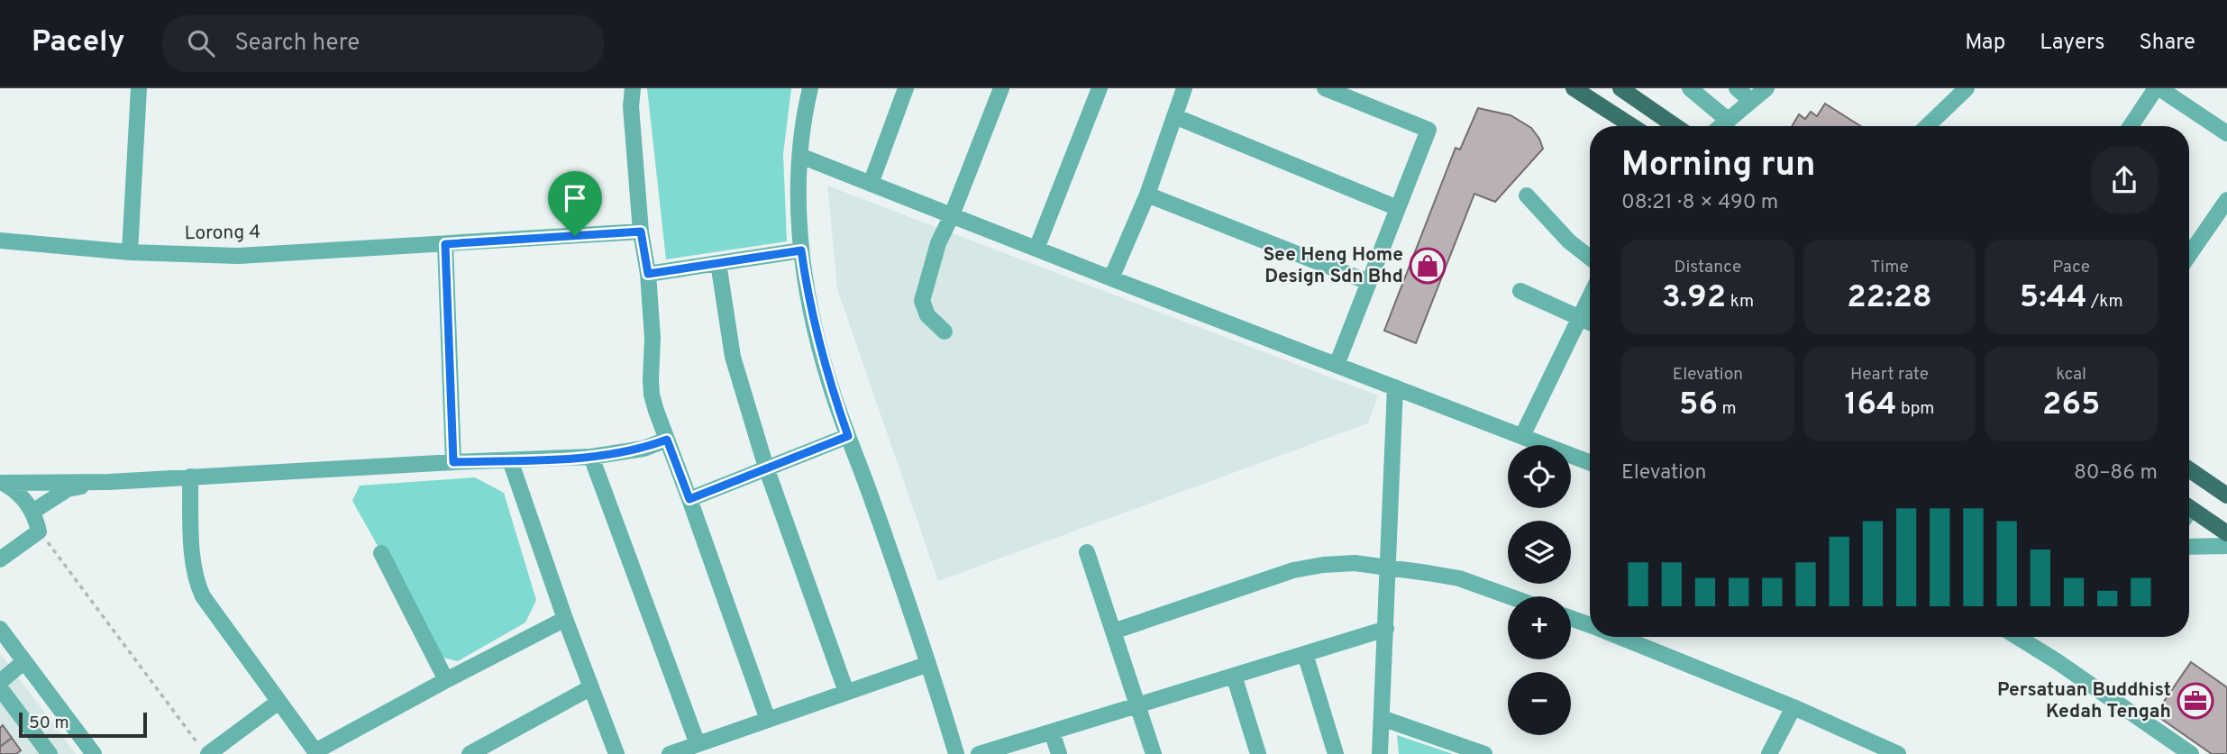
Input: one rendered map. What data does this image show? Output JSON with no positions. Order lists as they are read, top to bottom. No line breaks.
{"streets":{"street":["Lorong 4"]},"places":{"shop":["See Heng Home Design Sdn Bhd"],"office":["Persatuan Buddhist Kedah Tengah"]},"scale_bar":"50 m","page":{"header":"Pacely","search":"Search here","nav":["Map","Layers","Share"],"heading":["Morning run","08:21 · 8 × 490 m"],"stats":[["Distance","3.92 km"],["Time","22:28"],["Pace","5:44 /km"],["Elevation","56 m"],["Heart rate","164 bpm"],["kcal","265"]],"map_buttons":["+","−"],"chart":["Elevation","80–86 m"],"scale":"50 m"}}
